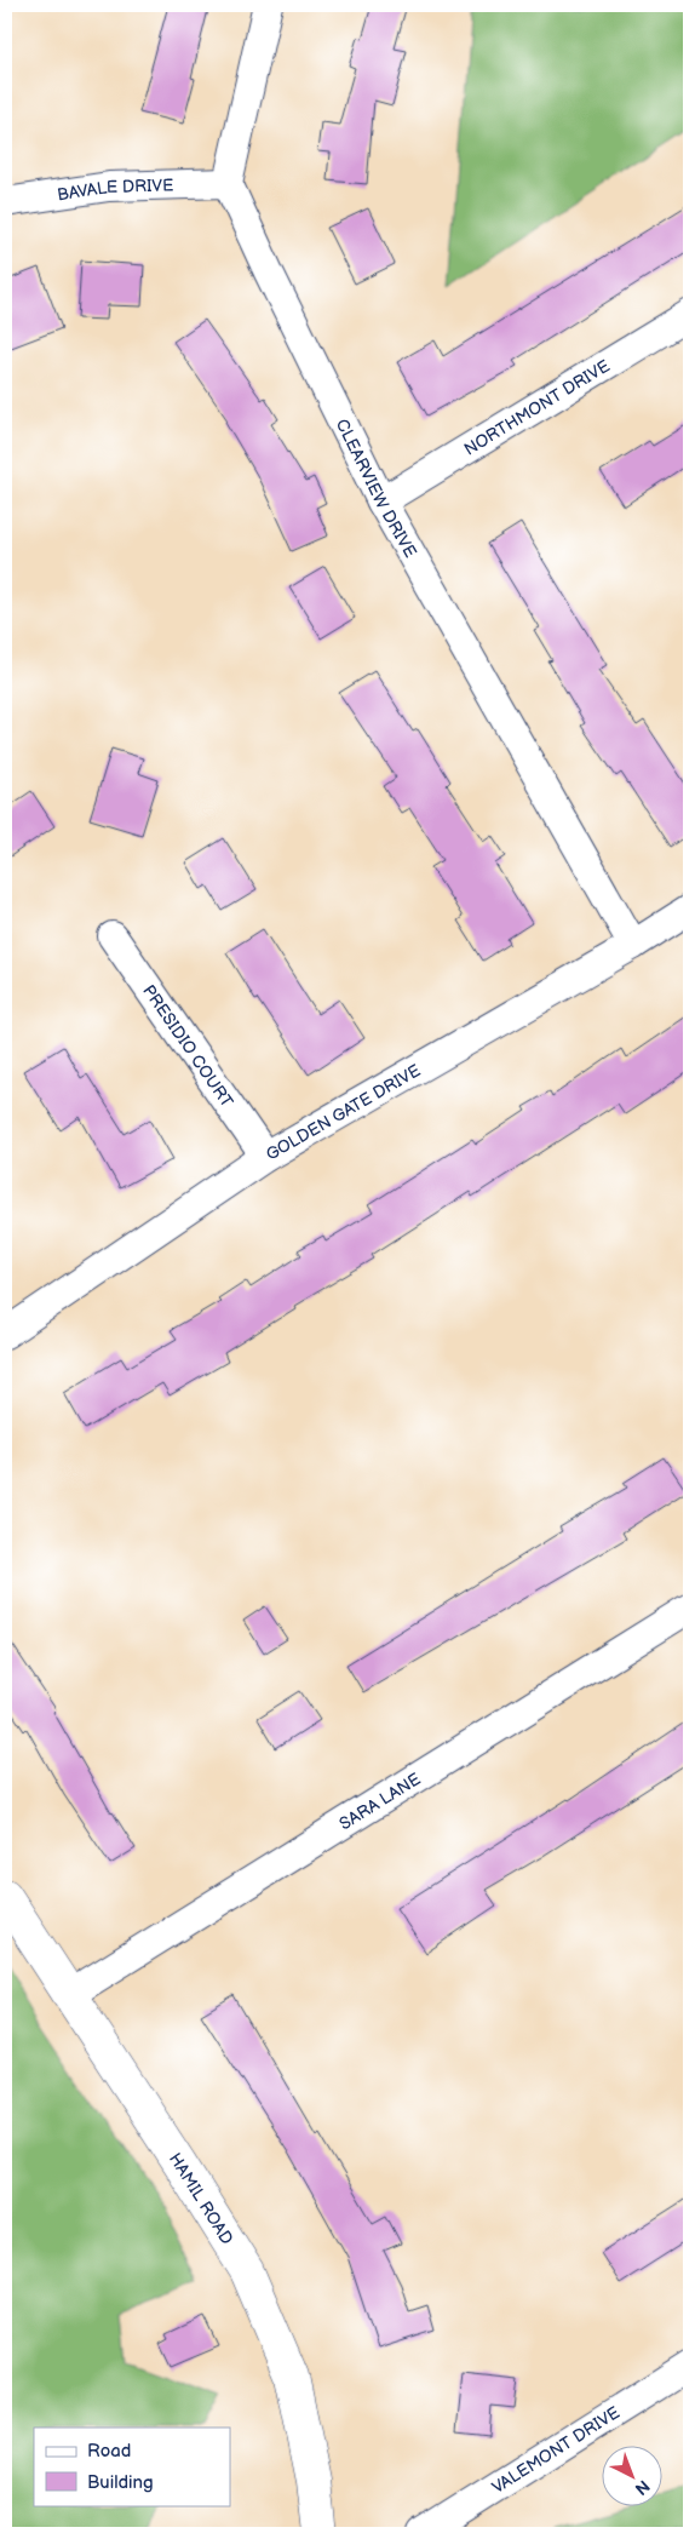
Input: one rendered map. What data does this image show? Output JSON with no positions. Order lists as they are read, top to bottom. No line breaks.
{"streets":{"street":["BAVALE DRIVE","NORTHMONT DRIVE","CLEARVIEW DRIVE","PRESIDIO COURT","GOLDEN GATE DRIVE","SARA LANE","HAMIL ROAD","VALEMONT DRIVE"]},"crossings":[["BAVALE DRIVE","CLEARVIEW DRIVE"],["NORTHMONT DRIVE","CLEARVIEW DRIVE"],["CLEARVIEW DRIVE","GOLDEN GATE DRIVE"],["PRESIDIO COURT","GOLDEN GATE DRIVE"],["SARA LANE","HAMIL ROAD"]],"legend":["Road","Building"],"north":"bottom right"}
